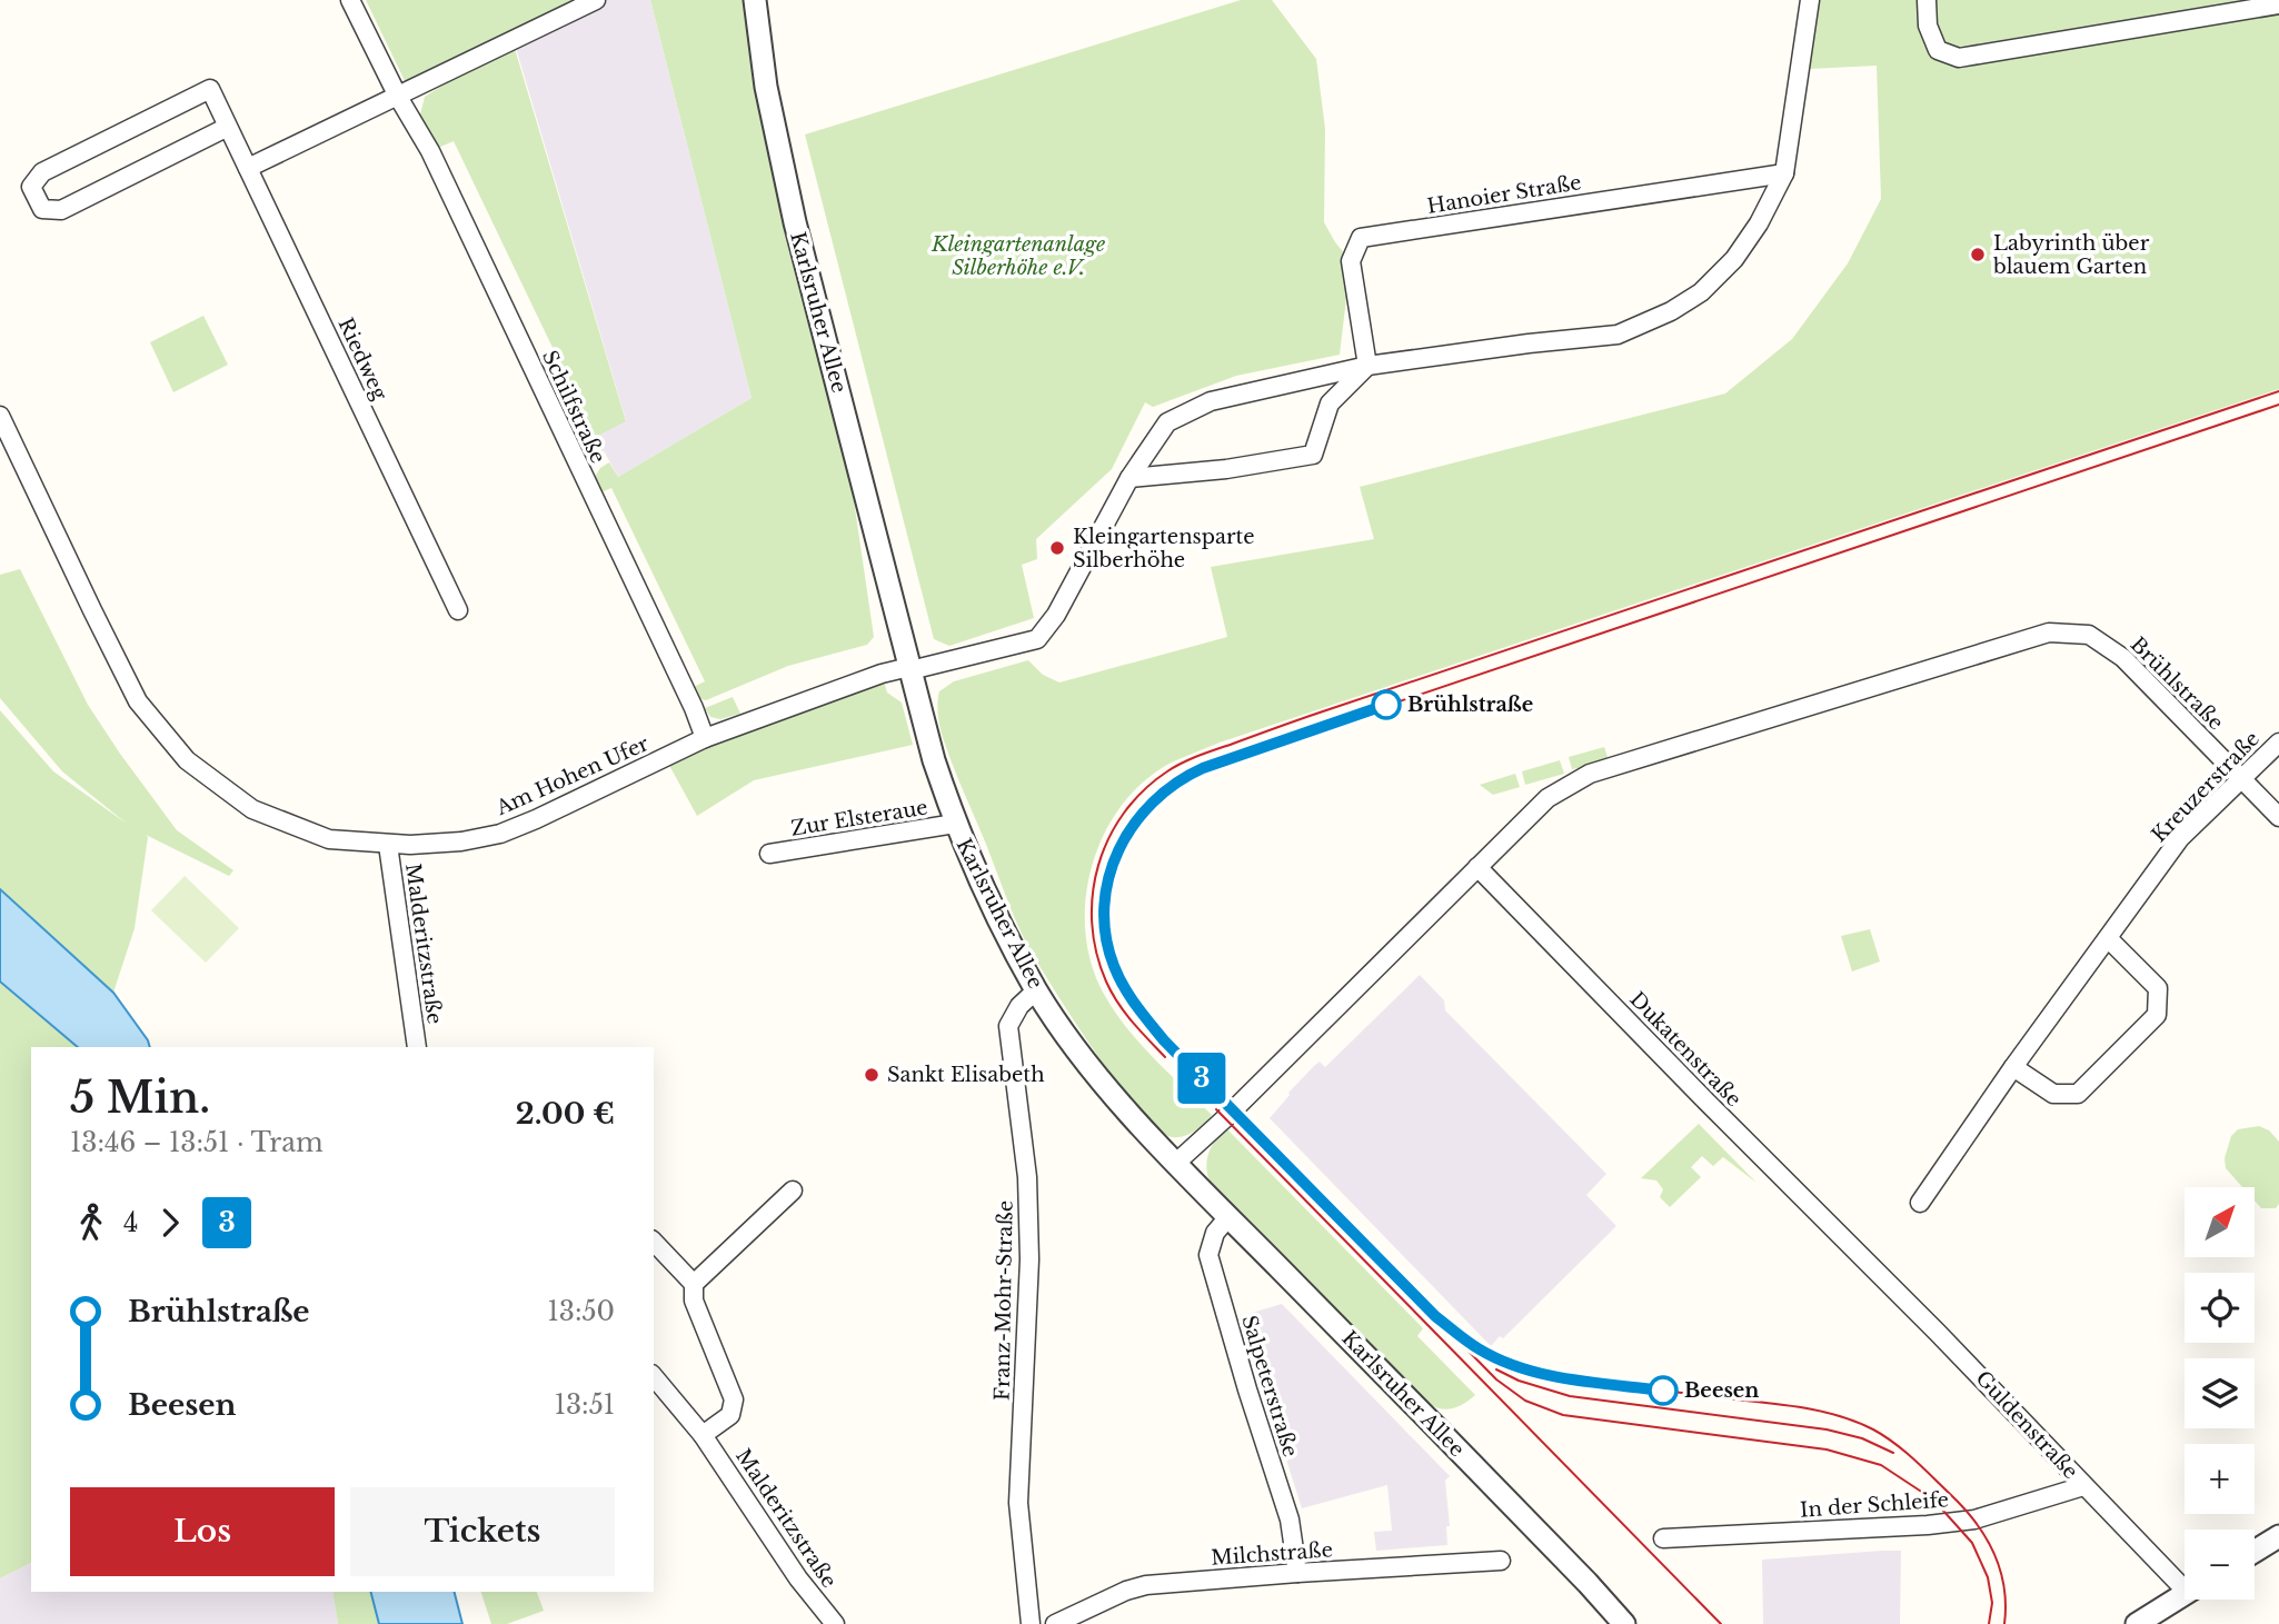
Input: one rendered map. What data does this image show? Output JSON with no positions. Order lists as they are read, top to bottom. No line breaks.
{"streets":{"street":["Hanoier Straße","Karlsruher Allee","Riedweg","Schilfstraße","Brühlstraße","Am Hohen Ufer","Kreuzerstraße","Zur Elsteraue","Malderitzstraße","Dukatenstraße","Franz-Mohr-Straße","Salpeterstraße","Guldenstraße","In der Schleife","Milchstraße"]},"crossings":[["Karlsruher Allee","Brühlstraße"],["Karlsruher Allee","Am Hohen Ufer"],["Karlsruher Allee","Zur Elsteraue"],["Karlsruher Allee","Franz-Mohr-Straße"],["Karlsruher Allee","Salpeterstraße"],["Schilfstraße","Am Hohen Ufer"],["Brühlstraße","Kreuzerstraße"],["Brühlstraße","Dukatenstraße"],["Am Hohen Ufer","Malderitzstraße"],["Dukatenstraße","Guldenstraße"],["Salpeterstraße","Milchstraße"],["Guldenstraße","In der Schleife"]],"parks":["Kleingartenanlage Silberhöhe e.V."],"places":["Labyrinth über blauem Garten","Kleingartensparte Silberhöhe","Brühlstraße","Sankt Elisabeth","Beesen"],"lines":["tram line 3"],"north":"top right","page":{"on_map":"3","heading":["5 Min.","13:46 – 13:51 · Tram","2.00 €"],"legs":["4","3"],"map_buttons":["+","−"],"list":[{"name":"Brühlstraße","value":"13:50"},{"name":"Beesen","value":"13:51"}],"buttons":["Los","Tickets"]}}
